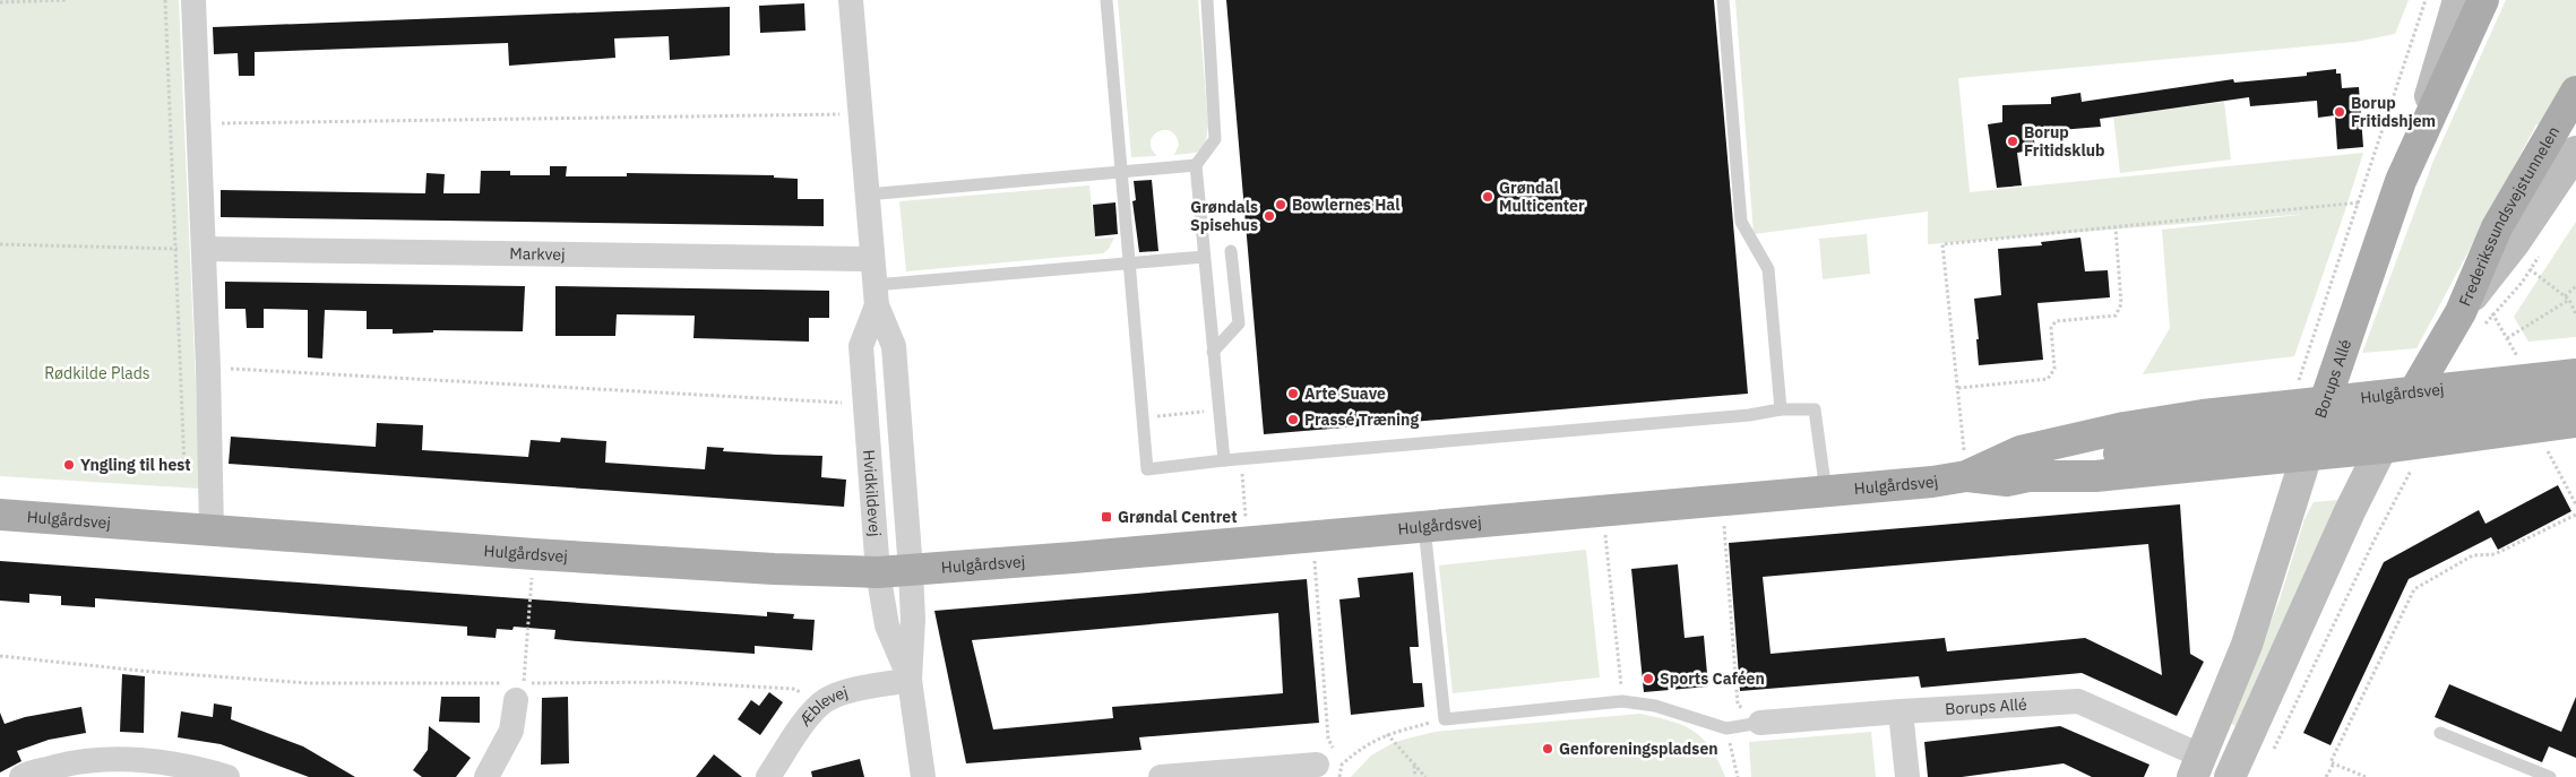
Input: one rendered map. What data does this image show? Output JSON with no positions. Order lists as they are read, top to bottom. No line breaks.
{"streets":{"main road":["Frederikssundsvejstunnelen","Borups Allé","Hulgårdsvej"],"street":["Markvej","Hvidkildevej","Æblevej"]},"crossings":[["Markvej","Hvidkildevej"],["Borups Allé","Hulgårdsvej"],["Hulgårdsvej","Hvidkildevej"],["Hvidkildevej","Æblevej"]],"parks":["Rødkilde Plads"],"places":{"other":["Borup Fritidshjem","Borup Fritidsklub","Grøndal Multicenter","Bowlernes Hal","Grøndals Spisehus","Arte Suave","Prassé Træning","Yngling til hest","Sports Caféen","Genforeningspladsen"],"transit":["Grøndal Centret"]}}
